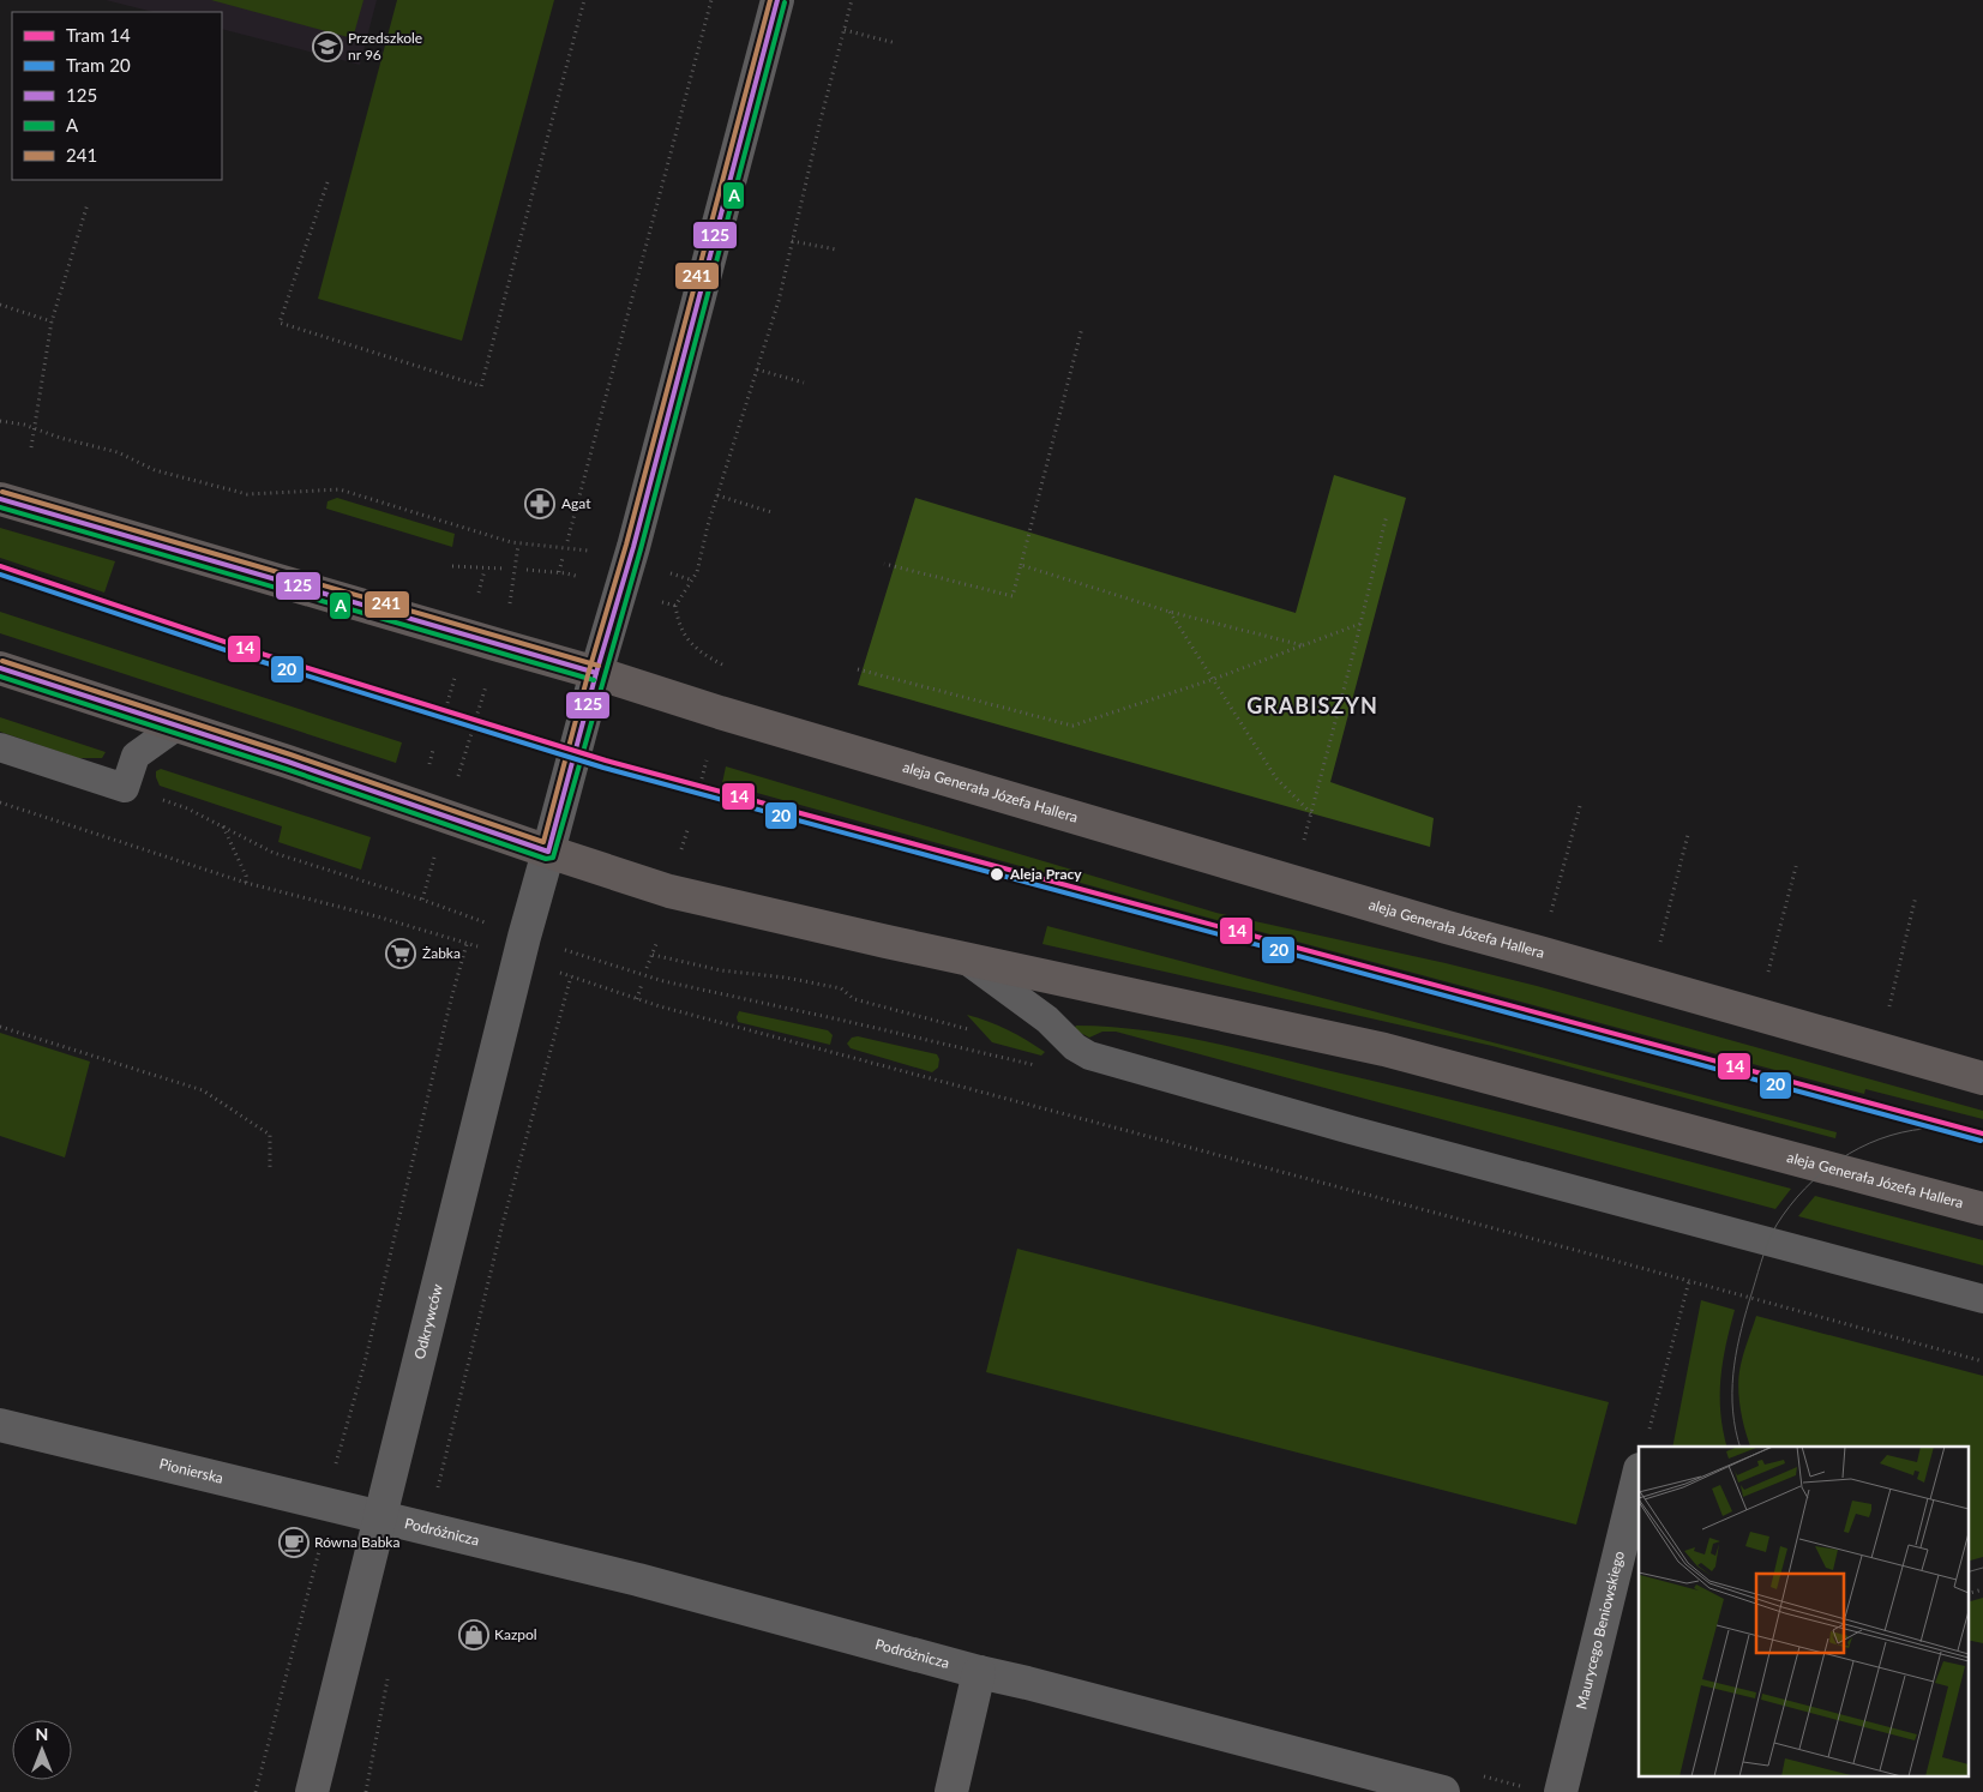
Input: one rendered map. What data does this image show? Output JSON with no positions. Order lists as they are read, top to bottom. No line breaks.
{"streets":{"main road":["aleja Generała Józefa Hallera"],"street":["Odkrywców","Pionierska","Podróżnicza","Maurycego Beniowskiego"]},"crossings":[["aleja Generała Józefa Hallera","Odkrywców"],["Odkrywców","Pionierska"],["Odkrywców","Podróżnicza"],["Pionierska","Podróżnicza"]],"districts":["GRABISZYN"],"places":{"school or university":["Przedszkole nr 96"],"pharmacy":["Agat"],"other":["Aleja Pracy"],"supermarket":["Żabka"],"cafe":["Równa Babka"],"shop":["Kazpol"]},"lines":["transit line 125","transit line 241","transit line A","tram line 14","tram line 20"],"legend":["Tram 14","Tram 20","125","A","241"],"north":"top"}
